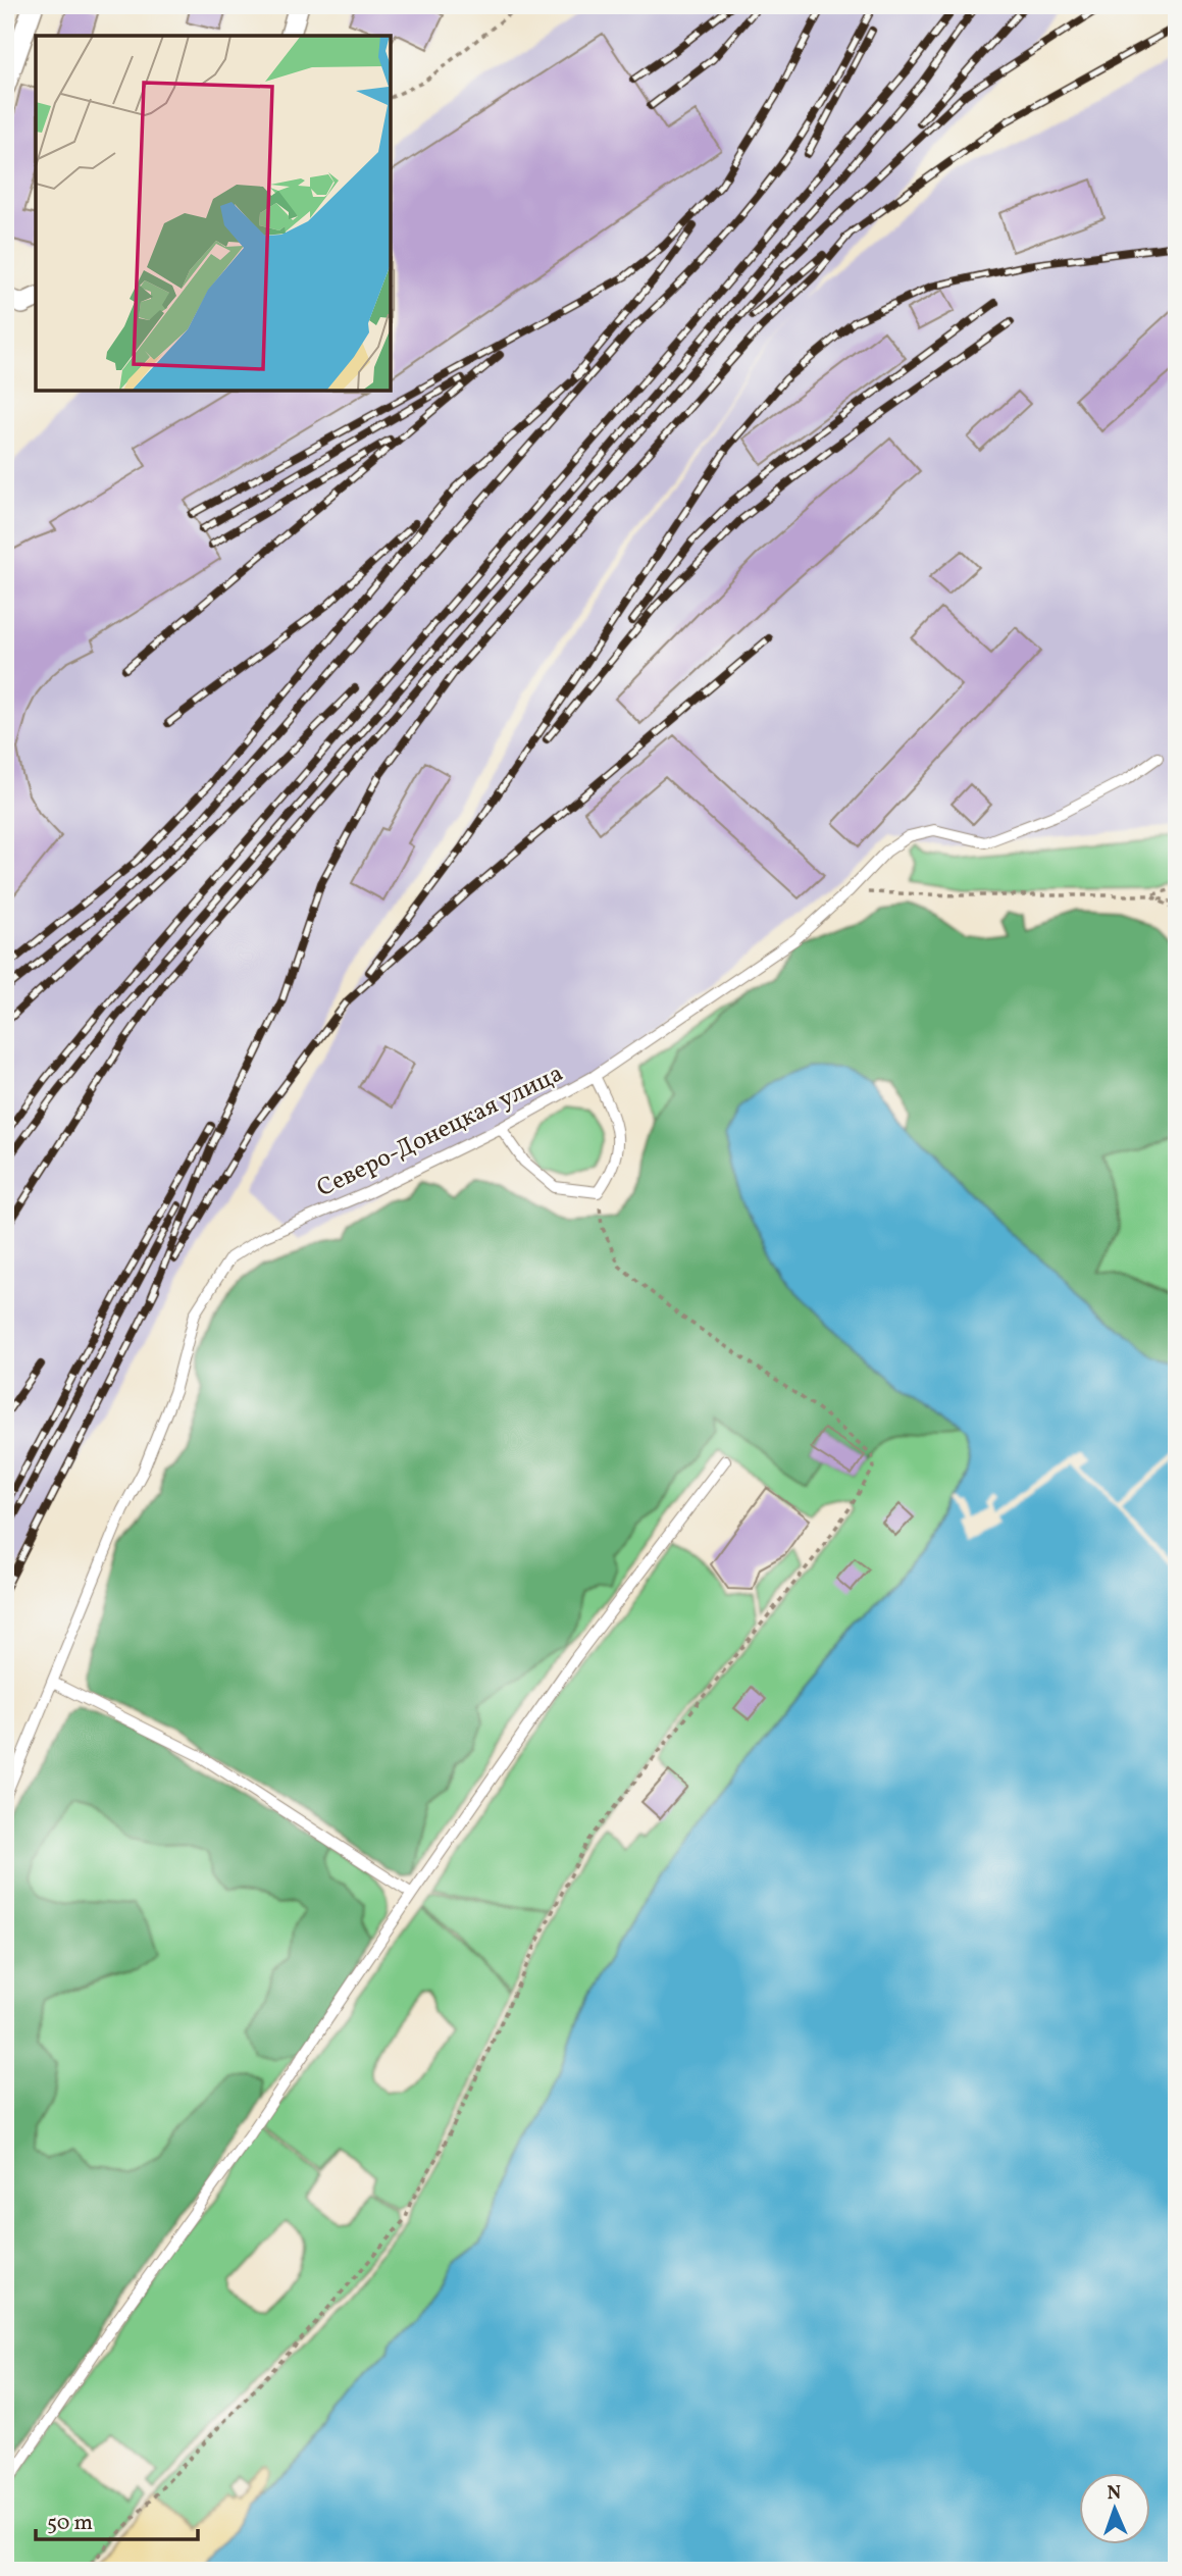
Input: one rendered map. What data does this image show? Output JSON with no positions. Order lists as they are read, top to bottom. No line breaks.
{"streets":{"lane":["Северо-Донецкая улица"]},"scale_bar":"50 m","north":"top"}
